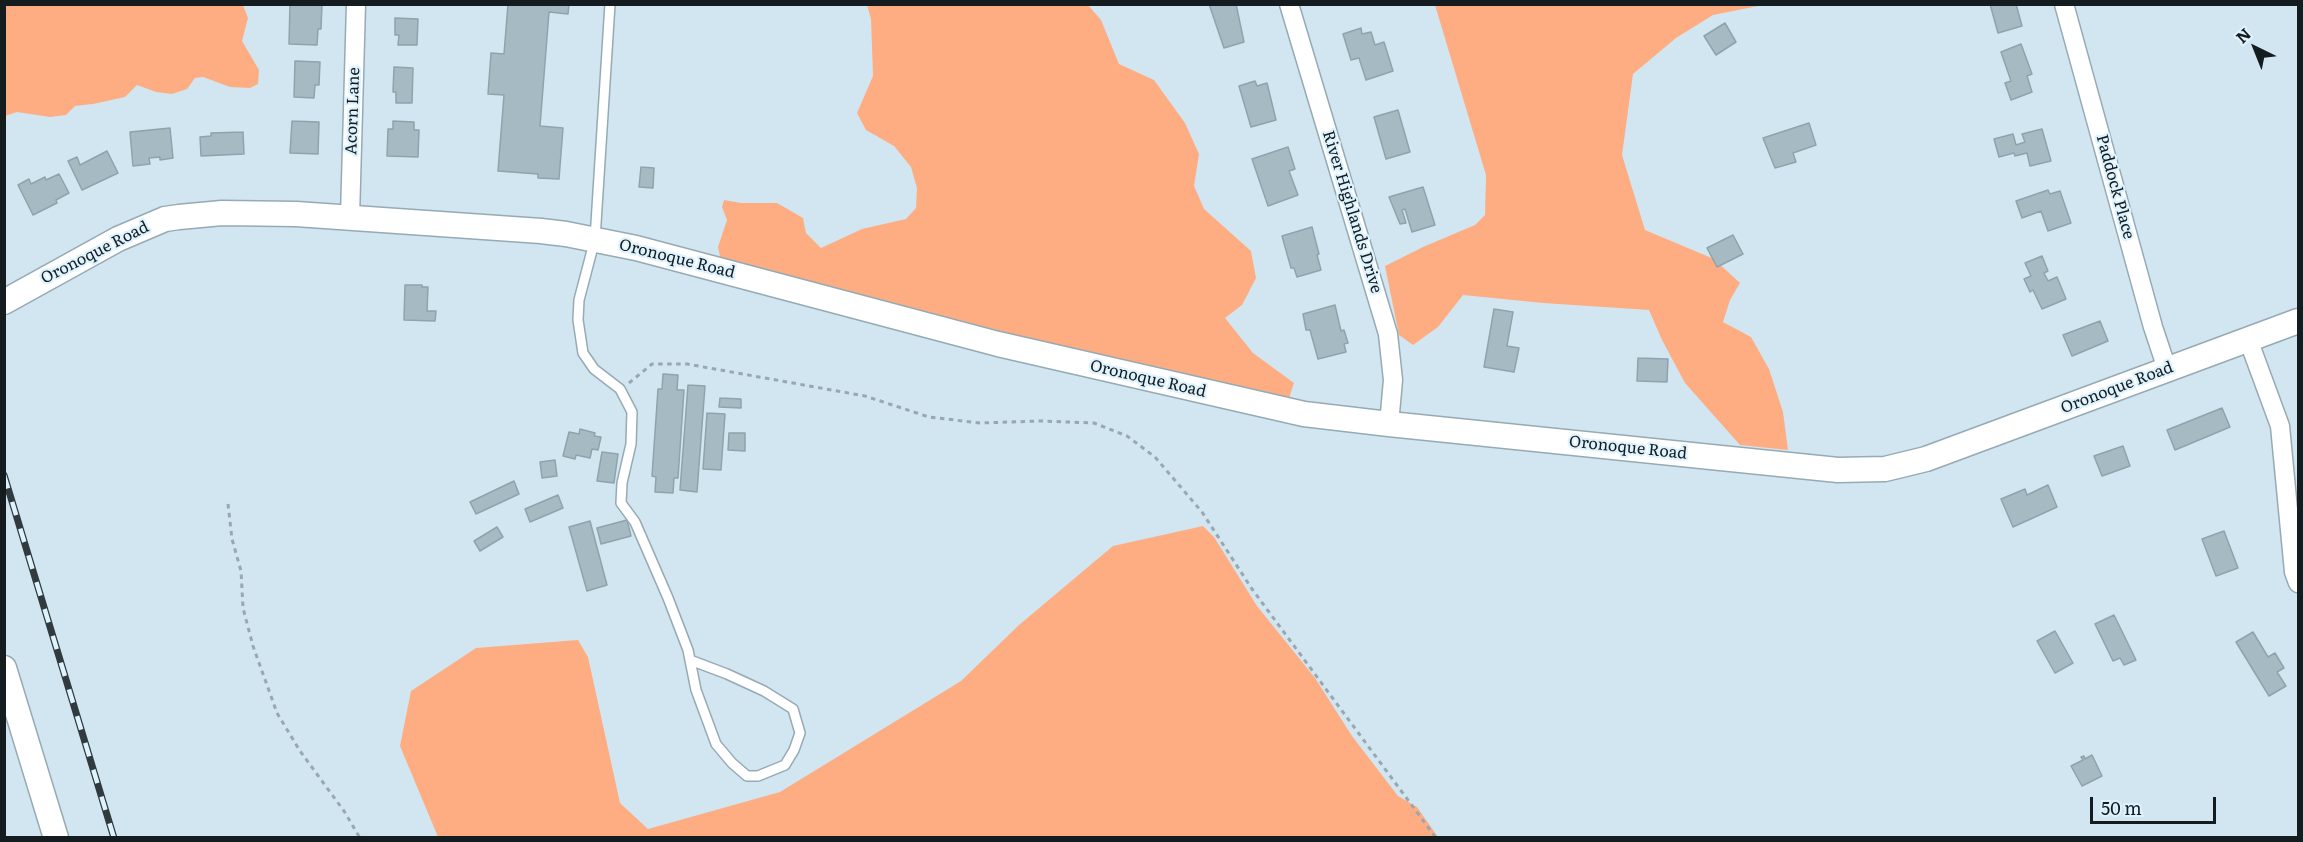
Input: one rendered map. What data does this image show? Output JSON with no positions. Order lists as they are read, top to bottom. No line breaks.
{"streets":{"street":["Acorn Lane","Paddock Place","River Highlands Drive","Oronoque Road"]},"crossings":[["Acorn Lane","Oronoque Road"],["Paddock Place","Oronoque Road"],["River Highlands Drive","Oronoque Road"]],"scale_bar":"50 m","north":"top left"}
